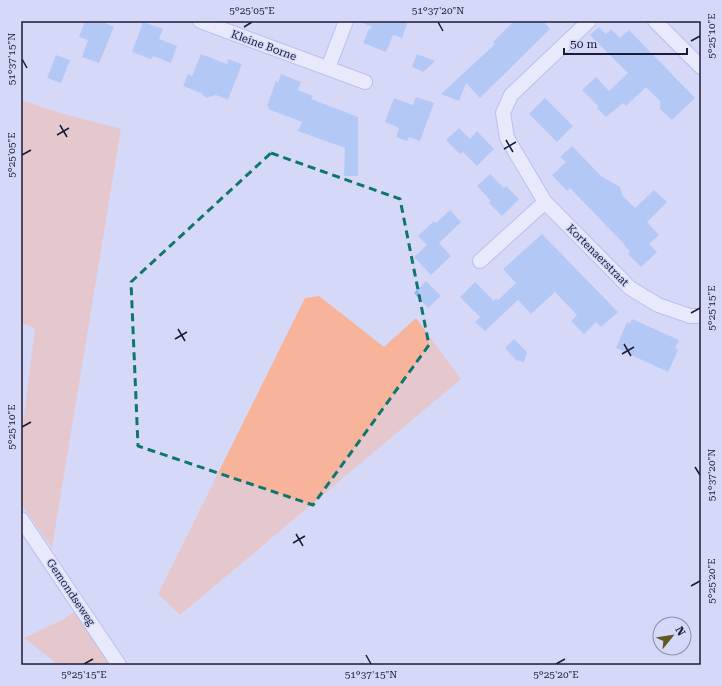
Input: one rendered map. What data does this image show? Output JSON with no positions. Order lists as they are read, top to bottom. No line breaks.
{"streets":{"street":["Kleine Borne","Kortenaerstraat","Gemondseweg"]},"scale_bar":"50 m","north":"top right","coordinates":["5°25'05\"E","51°37'20\"N","5°25'10\"E","51°37'15\"N","5°25'15\"E","5°25'20\"E"]}
